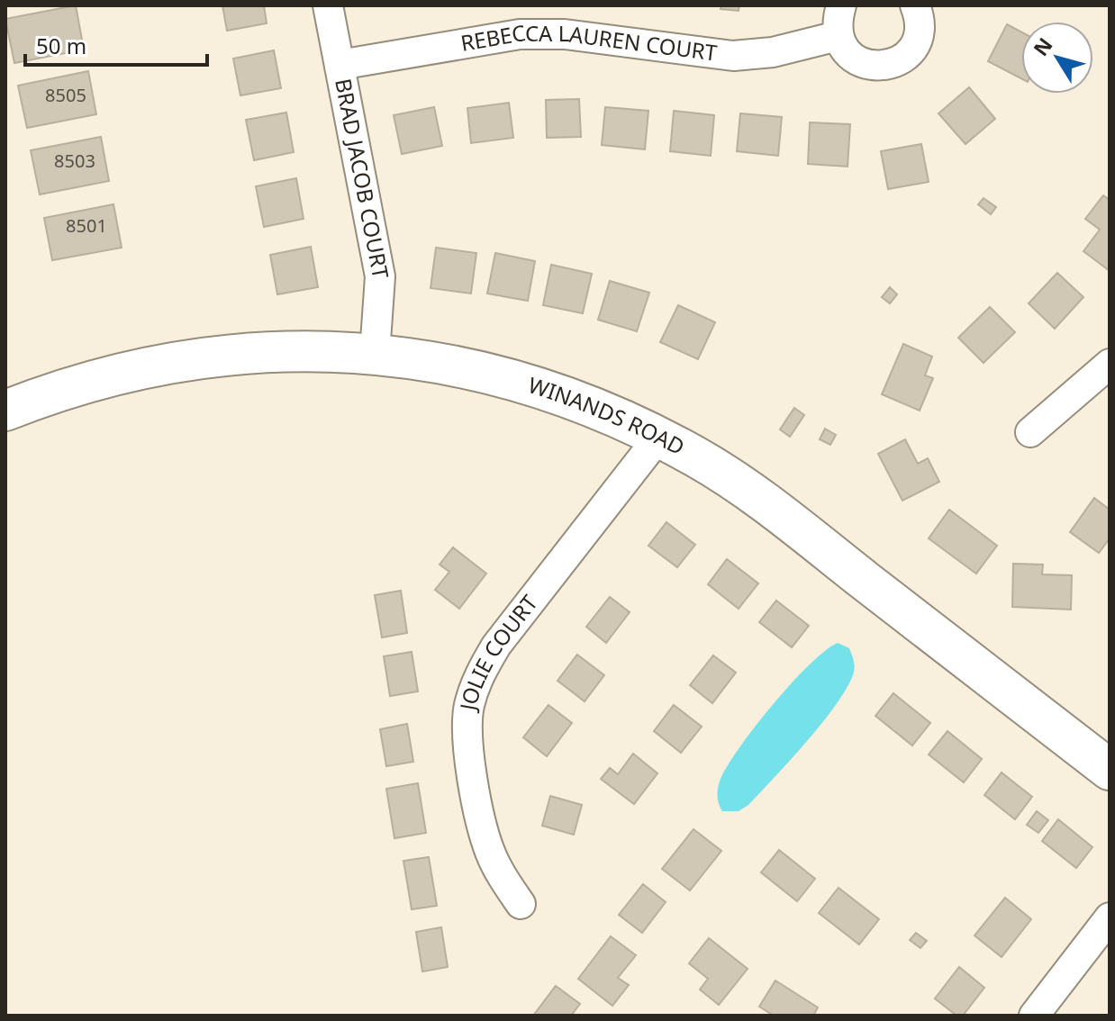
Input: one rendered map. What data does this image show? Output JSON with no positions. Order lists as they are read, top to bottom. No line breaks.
{"streets":{"street":["REBECCA LAUREN COURT","BRAD JACOB COURT","WINANDS ROAD","JOLIE COURT"]},"crossings":[["REBECCA LAUREN COURT","BRAD JACOB COURT"],["BRAD JACOB COURT","WINANDS ROAD"],["WINANDS ROAD","JOLIE COURT"]],"house_numbers":["8505","8503","8501"],"scale_bar":"50 m","north":"top left"}
